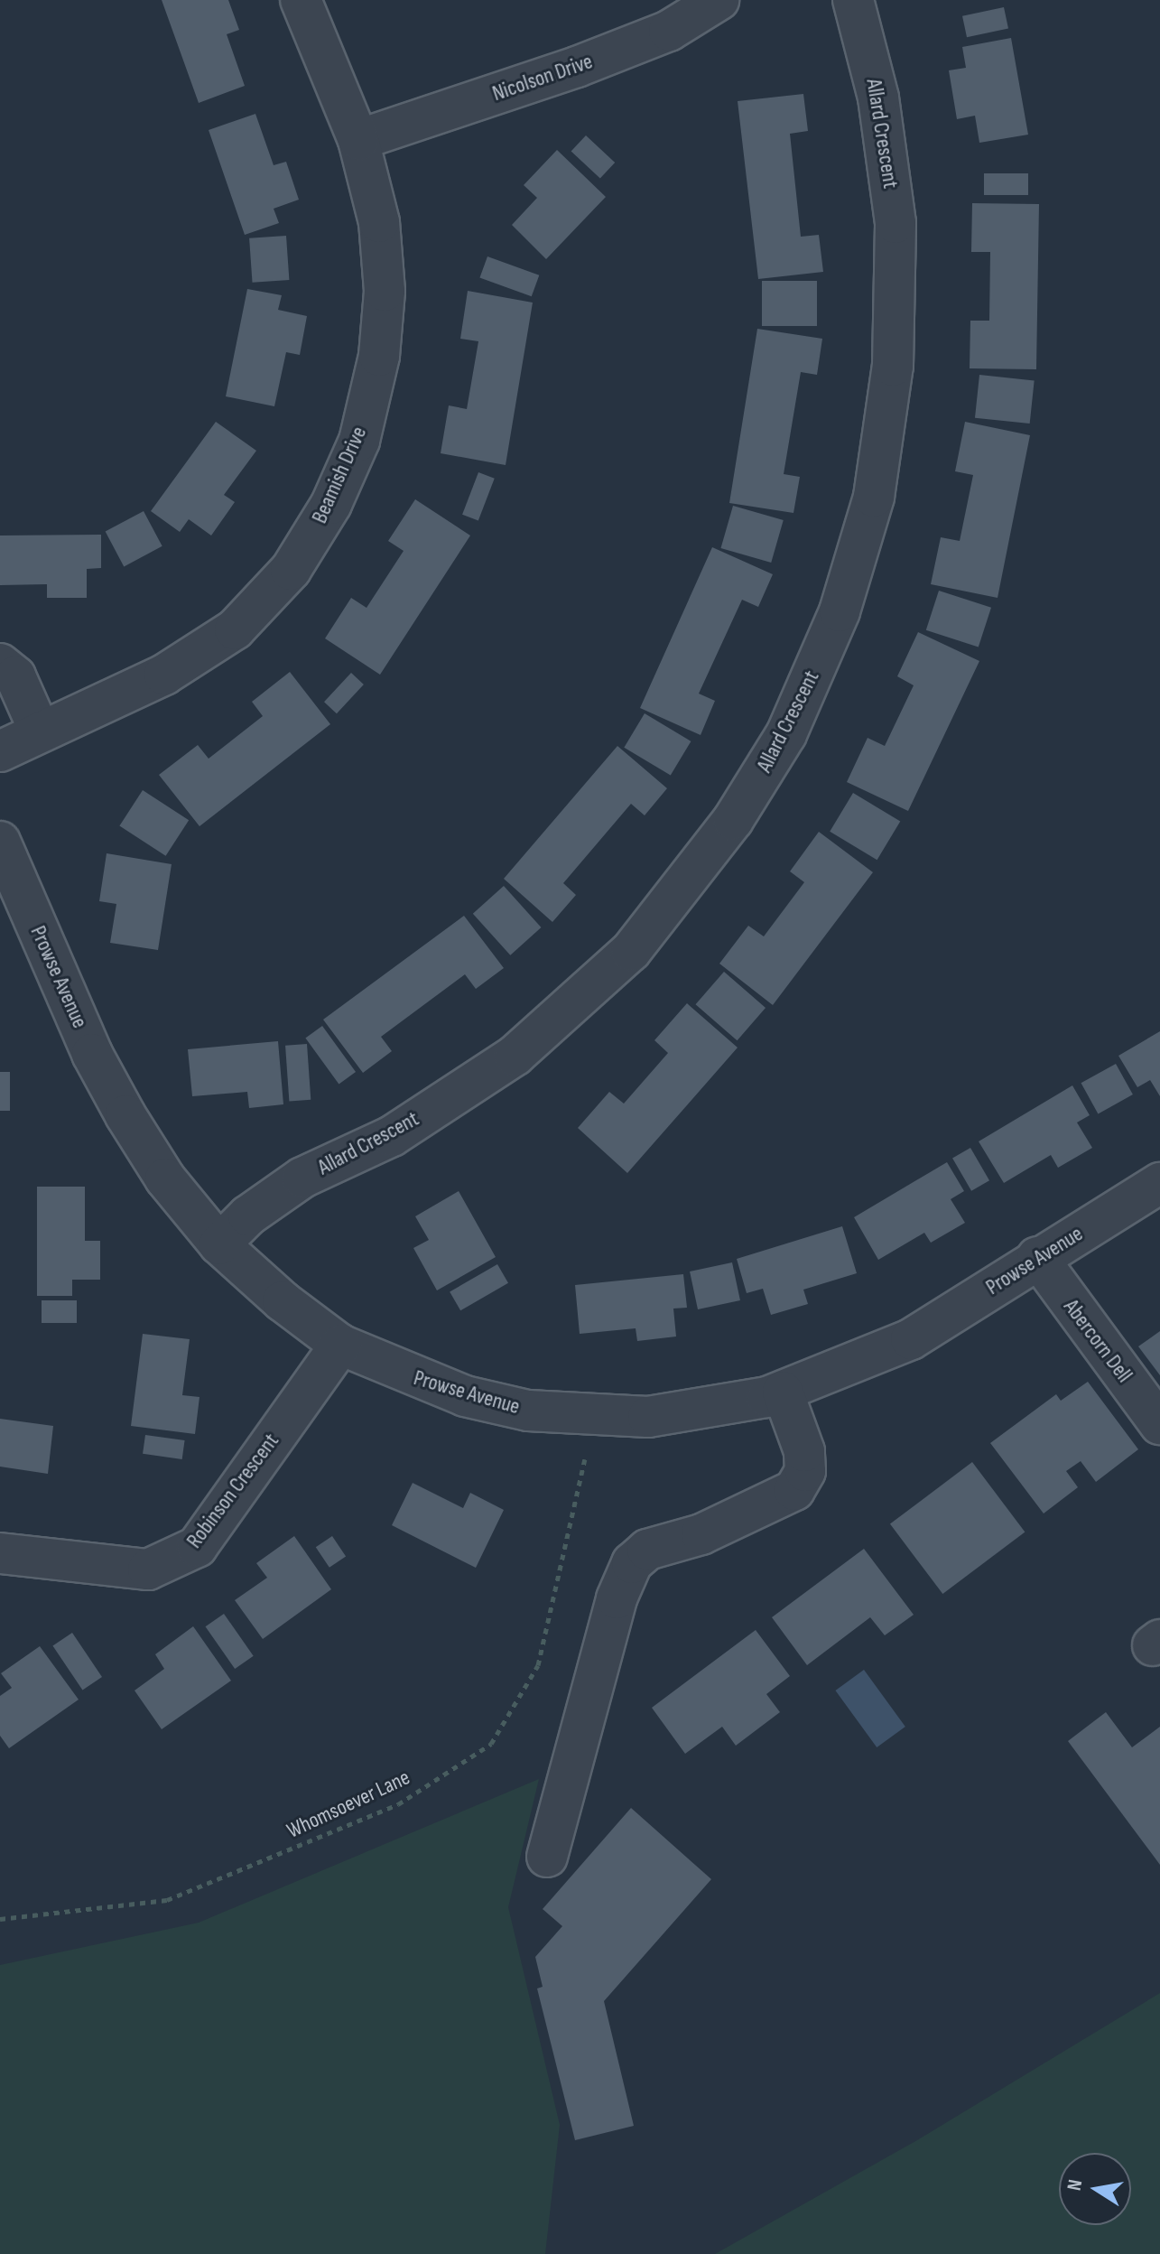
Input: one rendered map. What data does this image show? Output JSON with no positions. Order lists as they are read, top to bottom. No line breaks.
{"streets":{"street":["Nicolson Drive","Allard Crescent","Beamish Drive","Prowse Avenue","Abercorn Dell","Robinson Crescent"],"path":["Whomsoever Lane"]},"crossings":[["Nicolson Drive","Beamish Drive"],["Allard Crescent","Prowse Avenue"],["Prowse Avenue","Abercorn Dell"],["Prowse Avenue","Robinson Crescent"],["Prowse Avenue","Whomsoever Lane"]],"north":"left"}
